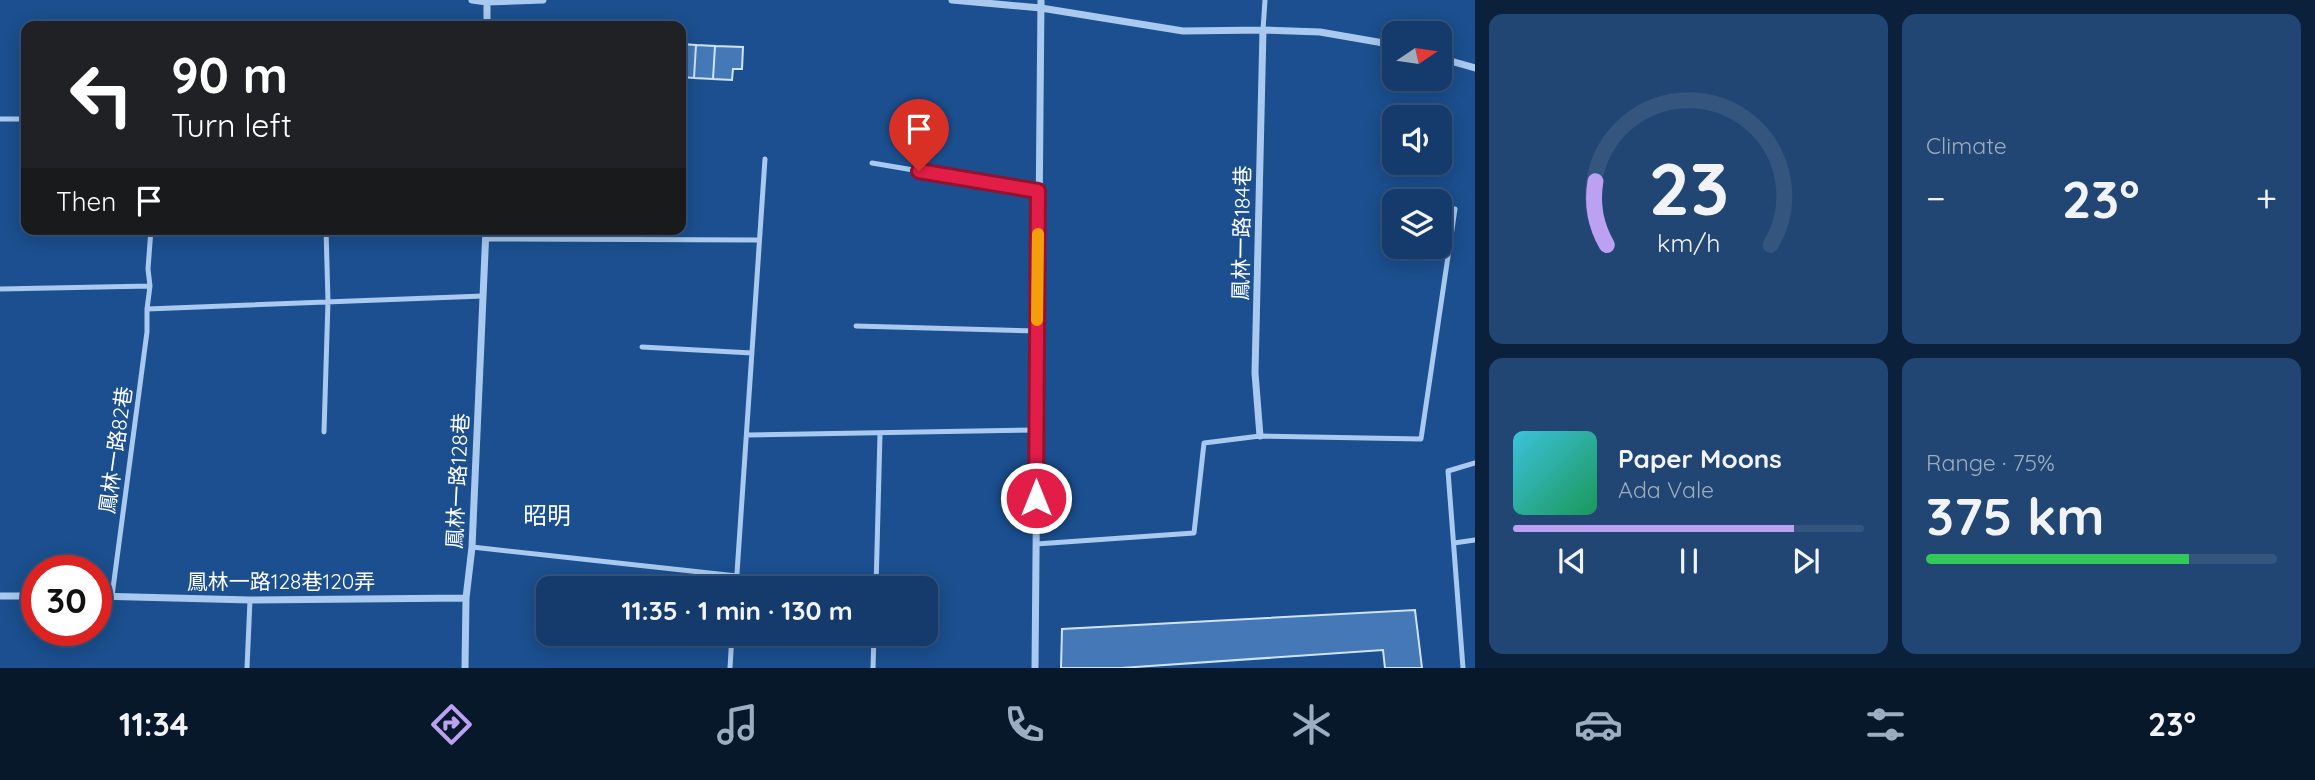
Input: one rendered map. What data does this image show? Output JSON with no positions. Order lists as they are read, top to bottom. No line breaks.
{"streets":{"street":["鳳林一路184巷","鳳林一路128巷","鳳林一路128巷120弄"],"lane":["鳳林一路82巷"]},"crossings":[["鳳林一路82巷","鳳林一路128巷120弄"],["鳳林一路128巷","鳳林一路128巷120弄"]],"districts":["昭明"],"north":"right","page":{"tile":["Climate",["Range · 75%","375 km"]],"turn":["90 m","Turn left"],"then":"Then","heat":["−","23°","+"],"song":["Paper Moons","Ada Vale"],"limit":"30","trip":"11:35 · 1 min · 130 m","tabs":["11:34","23°"],"gauge":["23","km/h"]}}
